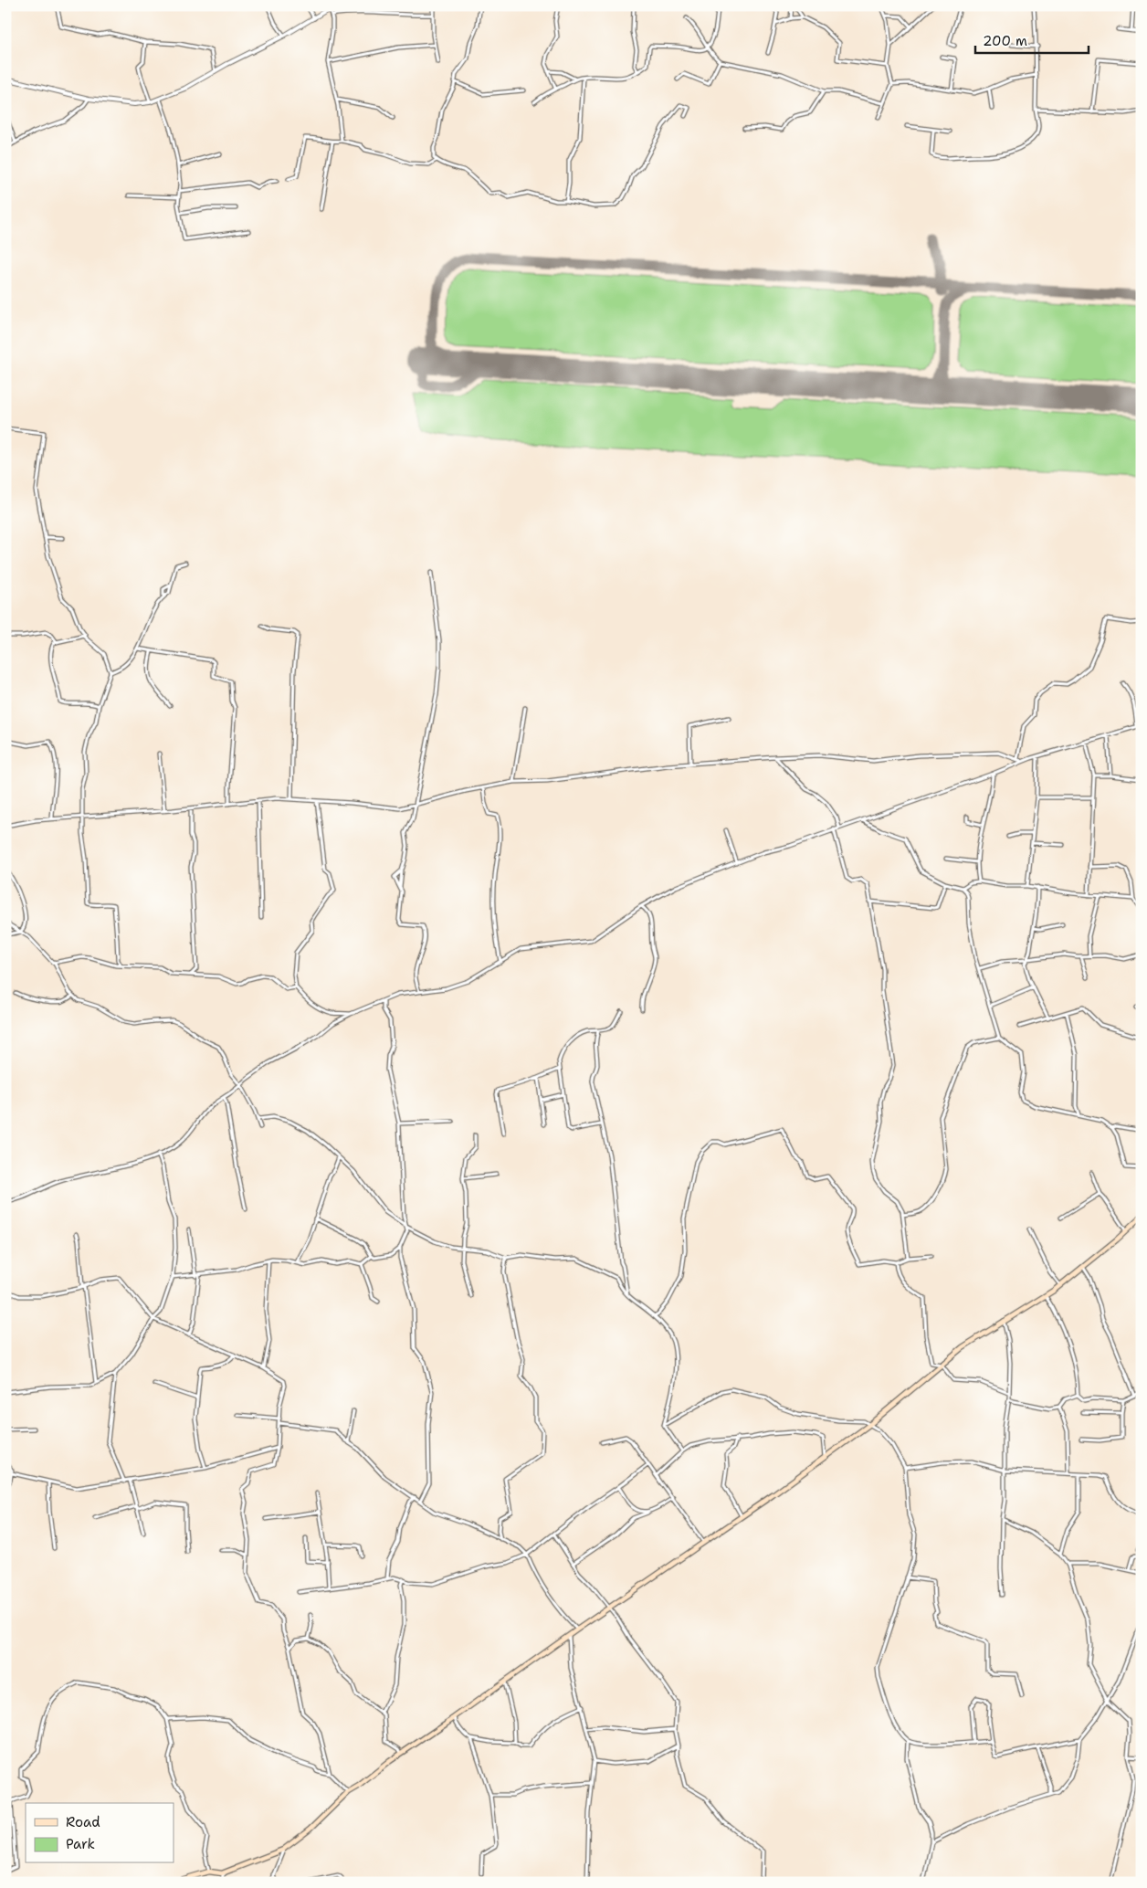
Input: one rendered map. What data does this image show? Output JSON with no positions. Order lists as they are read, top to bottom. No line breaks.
{"legend":["Road","Park"],"scale_bar":"200 m"}
